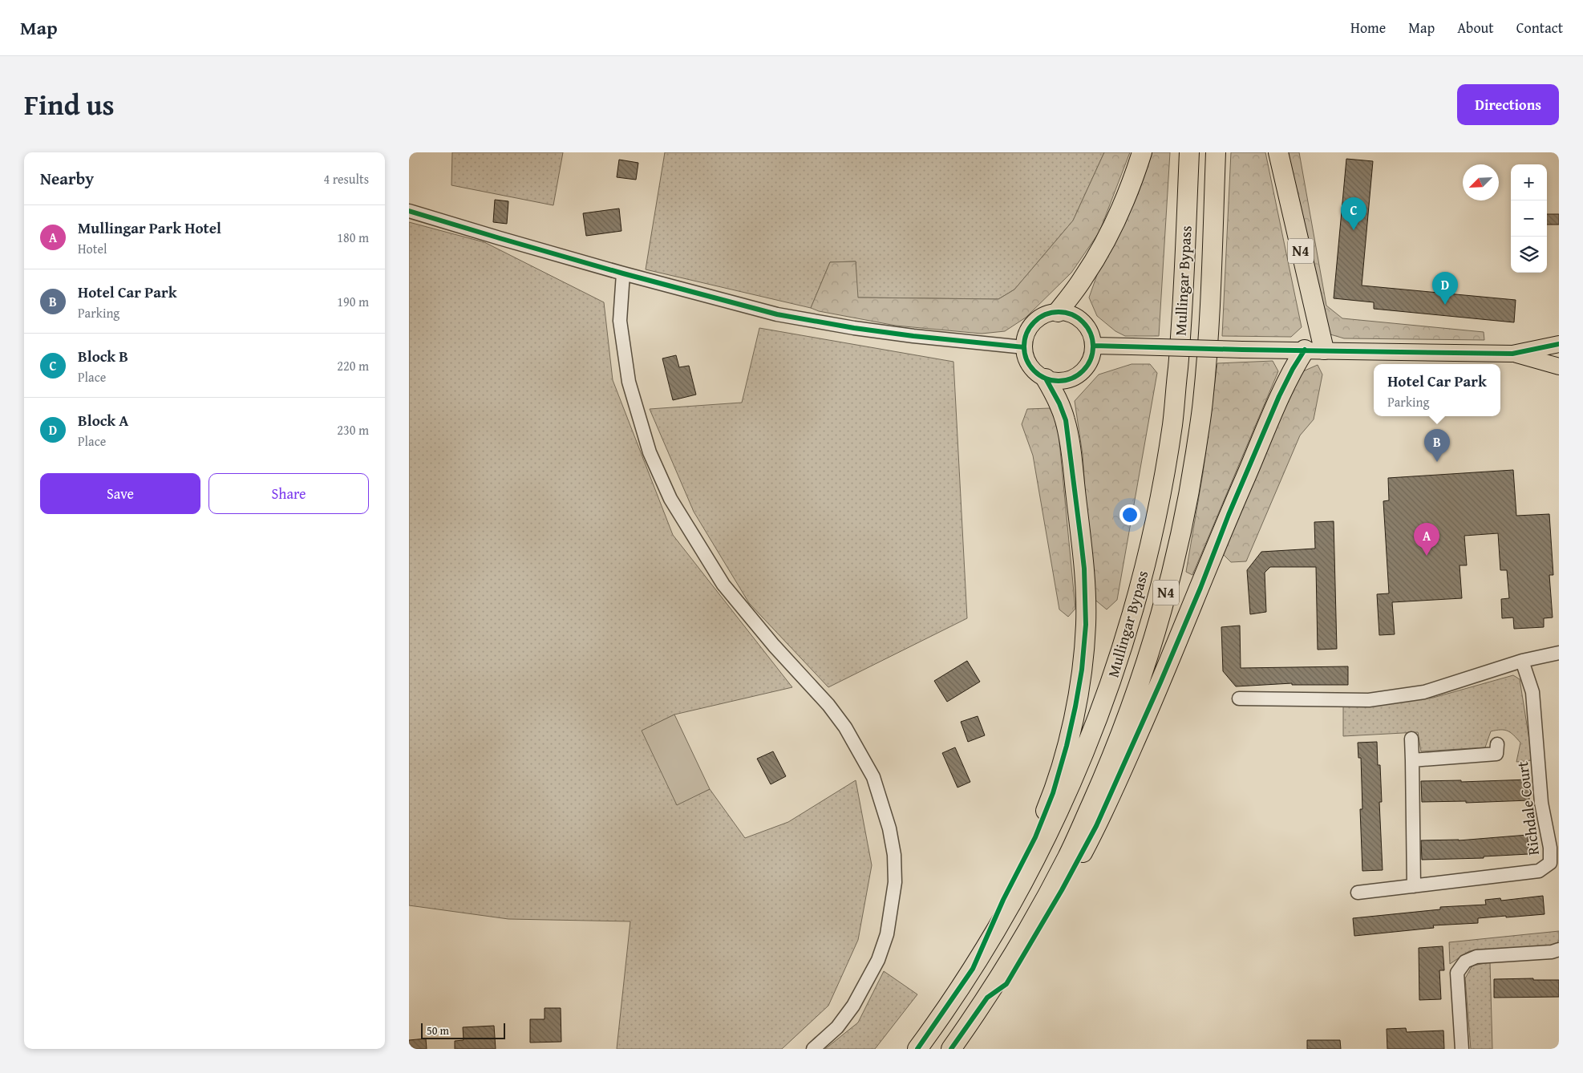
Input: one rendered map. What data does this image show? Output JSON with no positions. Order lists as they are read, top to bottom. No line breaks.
{"streets":{"highway":["N4","Mullingar Bypass"],"street":["Richdale Court"]},"crossings":[["N4","Mullingar Bypass"]],"scale_bar":"50 m","north":"bottom left","page":{"header":"Map","nav":["Home","Map","About","Contact"],"title":"Find us","buttons":["Directions",["Save","Share"]],"heading":["Nearby","4 results"],"map_buttons":["+","−"],"pins":["C","D","B","A"],"list":[{"mark":"A","name":"Mullingar Park Hotel","note":"Hotel","value":"180 m"},{"mark":"B","name":"Hotel Car Park","note":"Parking","value":"190 m"},{"mark":"C","name":"Block B","note":"Place","value":"220 m"},{"mark":"D","name":"Block A","note":"Place","value":"230 m"}],"popup":["Hotel Car Park","Parking"],"scale":"50 m"}}
